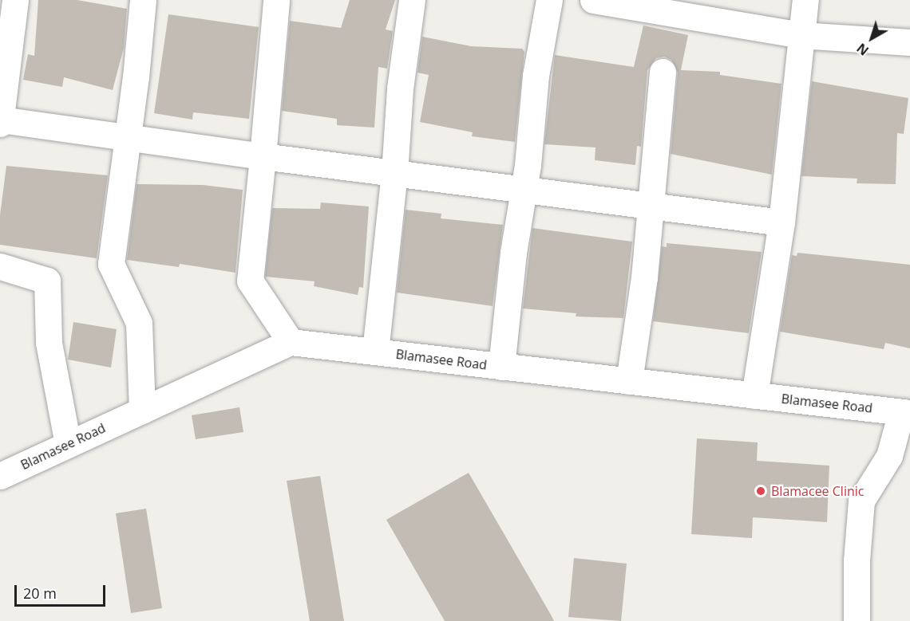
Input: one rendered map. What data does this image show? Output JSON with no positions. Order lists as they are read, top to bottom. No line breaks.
{"streets":{"street":["Blamasee Road"]},"places":["Blamacee Clinic"],"scale_bar":"20 m","north":"bottom left"}
